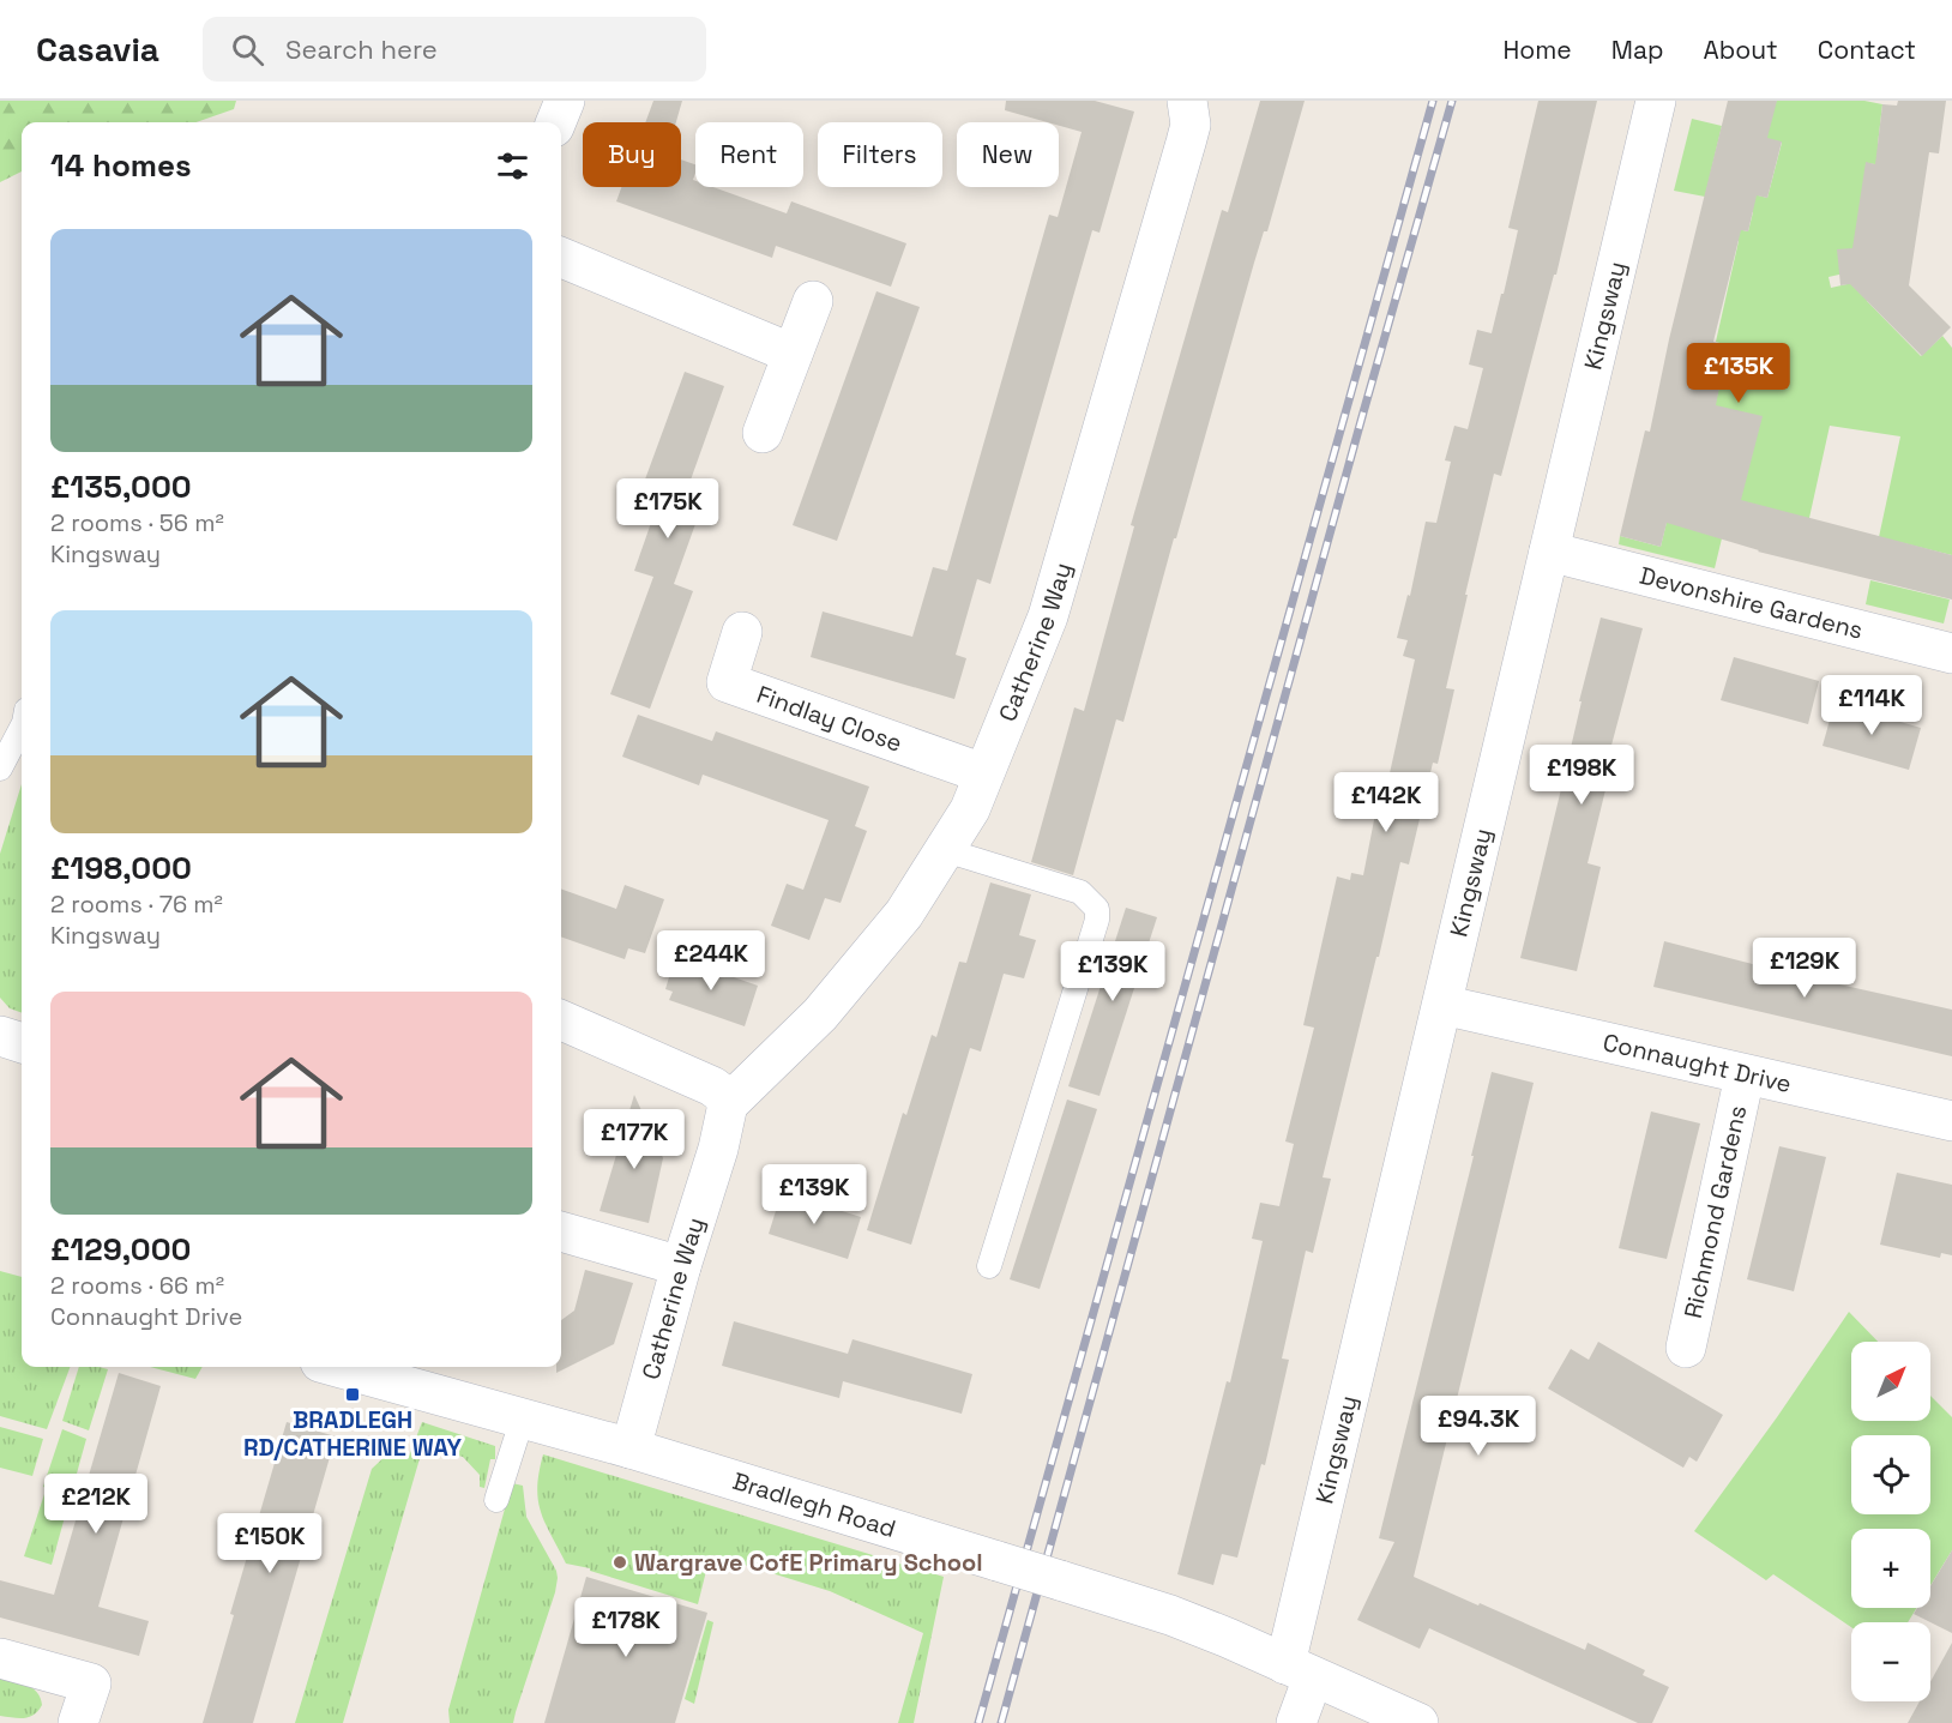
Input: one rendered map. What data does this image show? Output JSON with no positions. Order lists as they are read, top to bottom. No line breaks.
{"streets":{"street":["Kingsway","Devonshire Gardens","Catherine Way","Findlay Close","Connaught Drive","Richmond Gardens","Bradlegh Road"]},"crossings":[["Kingsway","Devonshire Gardens"],["Kingsway","Connaught Drive"],["Kingsway","Bradlegh Road"],["Catherine Way","Findlay Close"],["Catherine Way","Bradlegh Road"],["Connaught Drive","Richmond Gardens"]],"places":{"transit":["BRADLEGH RD/CATHERINE WAY"],"other":["Wargrave CofE Primary School"]},"north":"top right","page":{"header":"Casavia","search":"Search here","nav":["Home","Map","About","Contact"],"chip":["Buy","Rent","Filters","New"],"heading":"14 homes","list":[{"name":"£135,000","note":"2 rooms · 56 m² · Kingsway"},{"name":"£198,000","note":"2 rooms · 76 m² · Kingsway"},{"name":"£129,000","note":"2 rooms · 66 m² · Connaught Drive"}],"price":["£135K","£175K","£114K","£198K","£142K","£244K","£129K","£139K","£177K","£139K","£94.3K","£212K","£150K","£178K"],"map_buttons":["+","−"]}}
